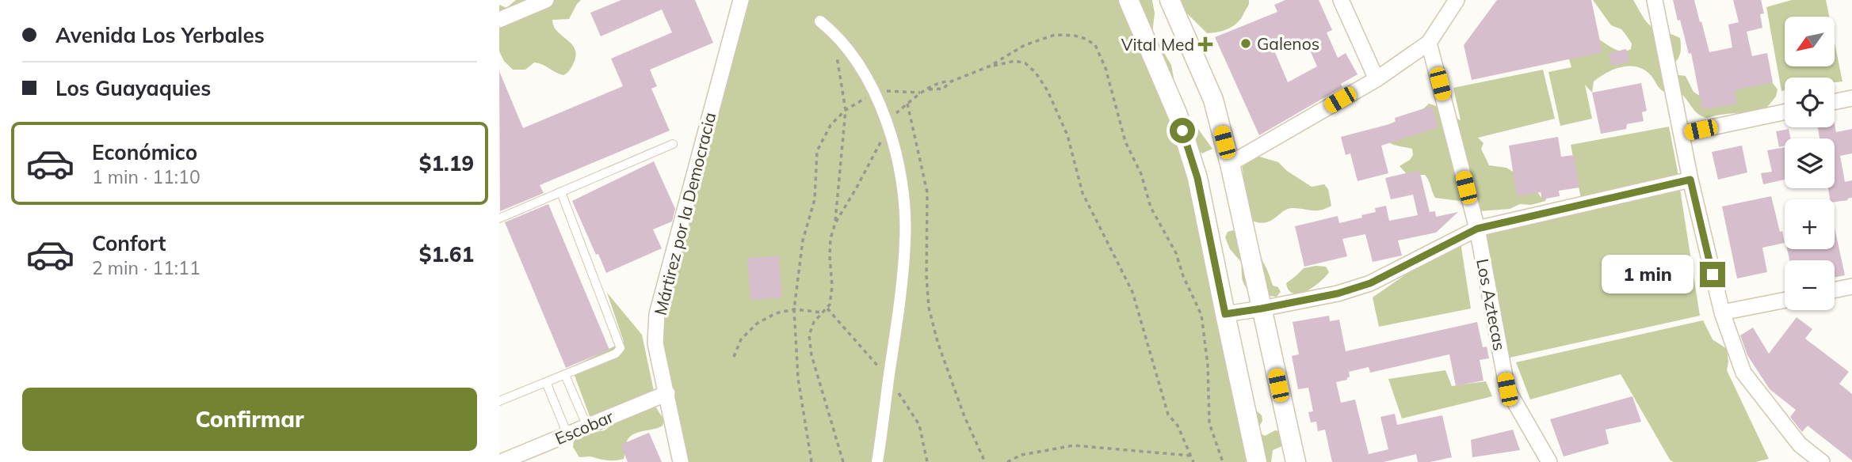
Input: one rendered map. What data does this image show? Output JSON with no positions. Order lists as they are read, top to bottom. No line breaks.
{"streets":{"street":["Mártirez por la Democracia","Los Aztecas","Escobar"]},"crossings":[["Mártirez por la Democracia","Escobar"]],"places":{"other":["Galenos"],"health":["Vital Med"]},"north":"bottom left","page":{"banner":["Avenida Los Yerbales","Los Guayaquies"],"map_buttons":["+","−"],"list":[{"name":"Económico","note":"1 min · 11:10","value":"$1.19"},{"name":"Confort","note":"2 min · 11:11","value":"$1.61"}],"bubble":"1 min","buttons":"Confirmar"}}
